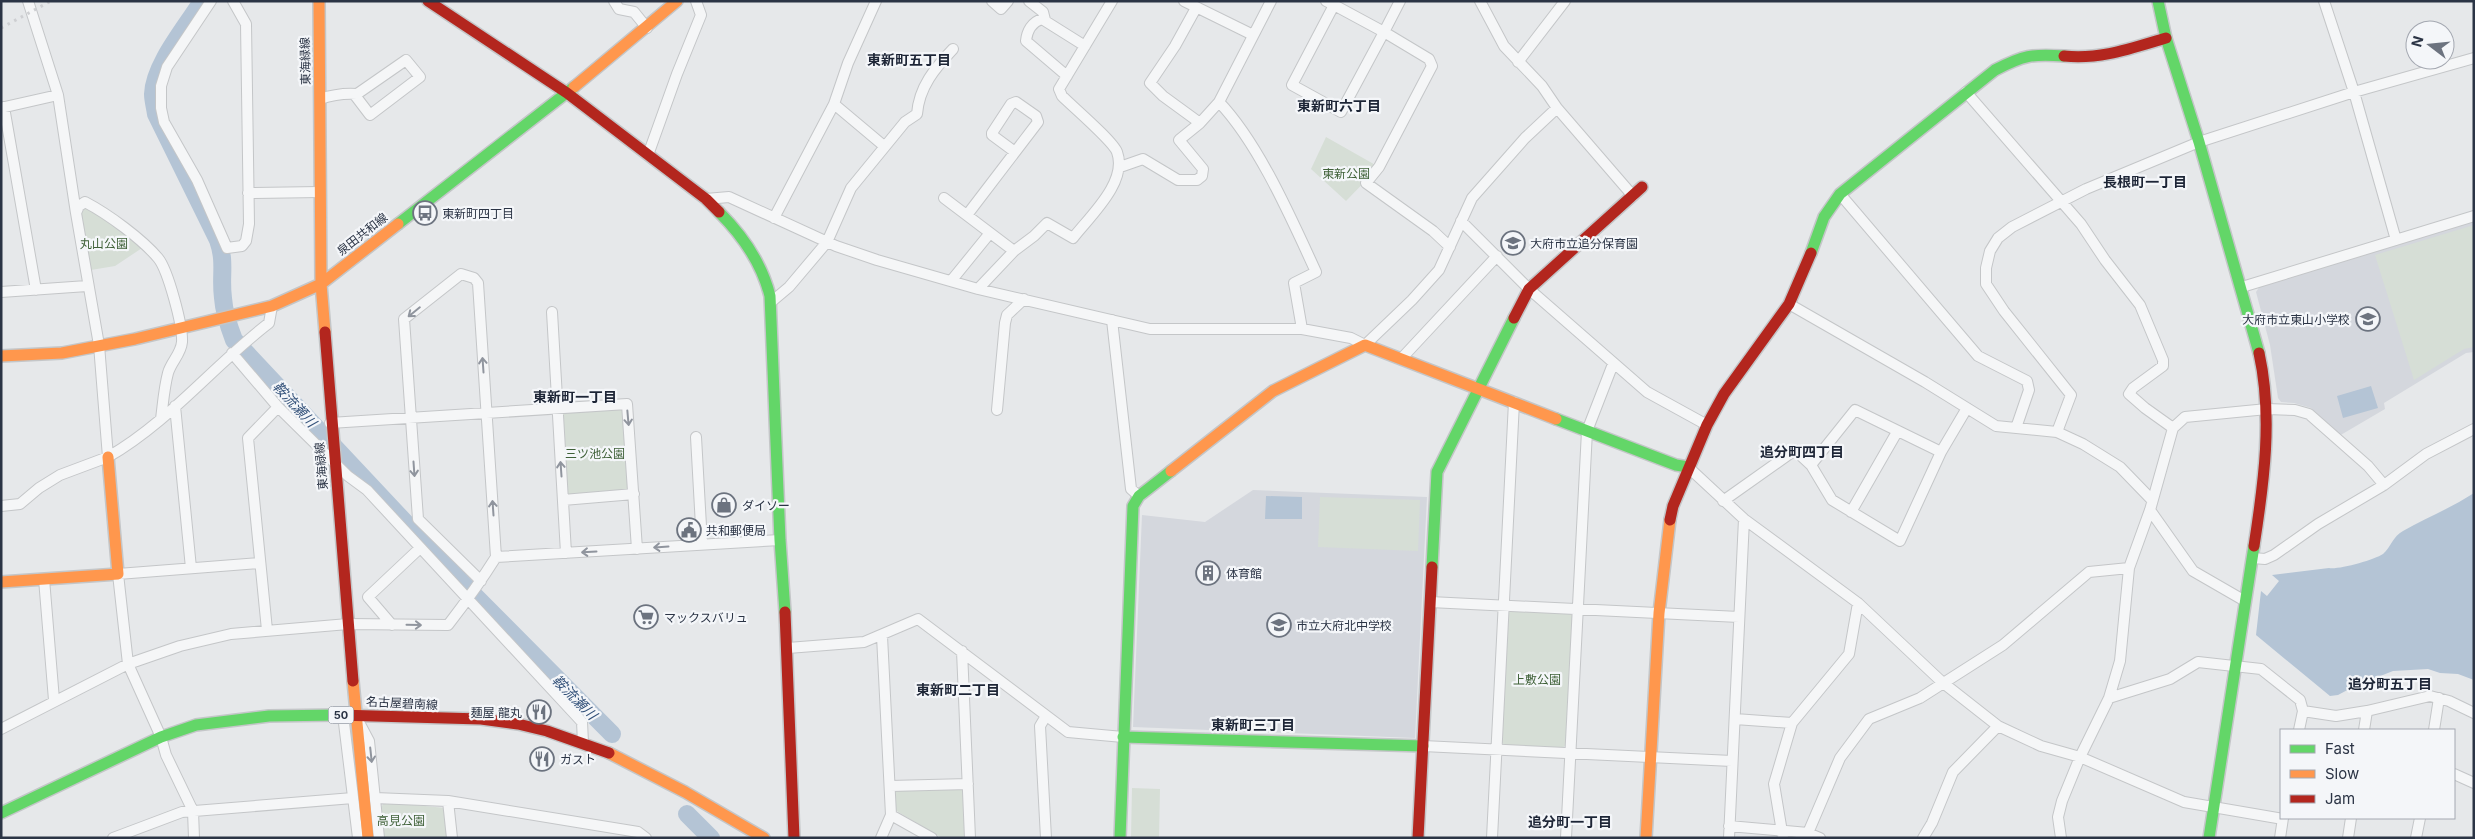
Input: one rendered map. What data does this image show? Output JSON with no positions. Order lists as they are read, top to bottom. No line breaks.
{"streets":{"street":["東海緑線","泉田共和線","名古屋碧南線","50"]},"crossings":[["東海緑線","泉田共和線"],["東海緑線","名古屋碧南線"]],"districts":["東新町五丁目","東新町六丁目","長根町一丁目","東新町一丁目","追分町四丁目","追分町五丁目","東新町二丁目","東新町三丁目","追分町一丁目"],"water":["鞍流瀬川"],"parks":["東新公園","丸山公園","三ツ池公園","上敷公園","高見公園"],"places":{"bus stop":["東新町四丁目"],"school or university":["大府市立追分保育園","大府市立東山小学校","市立大府北中学校"],"shop":["ダイソー"],"public building":["共和郵便局"],"building":["体育館"],"supermarket":["マックスバリュ"],"restaurant":["麺屋 龍丸","ガスト"]},"legend":["Fast","Slow","Jam"],"north":"left"}
